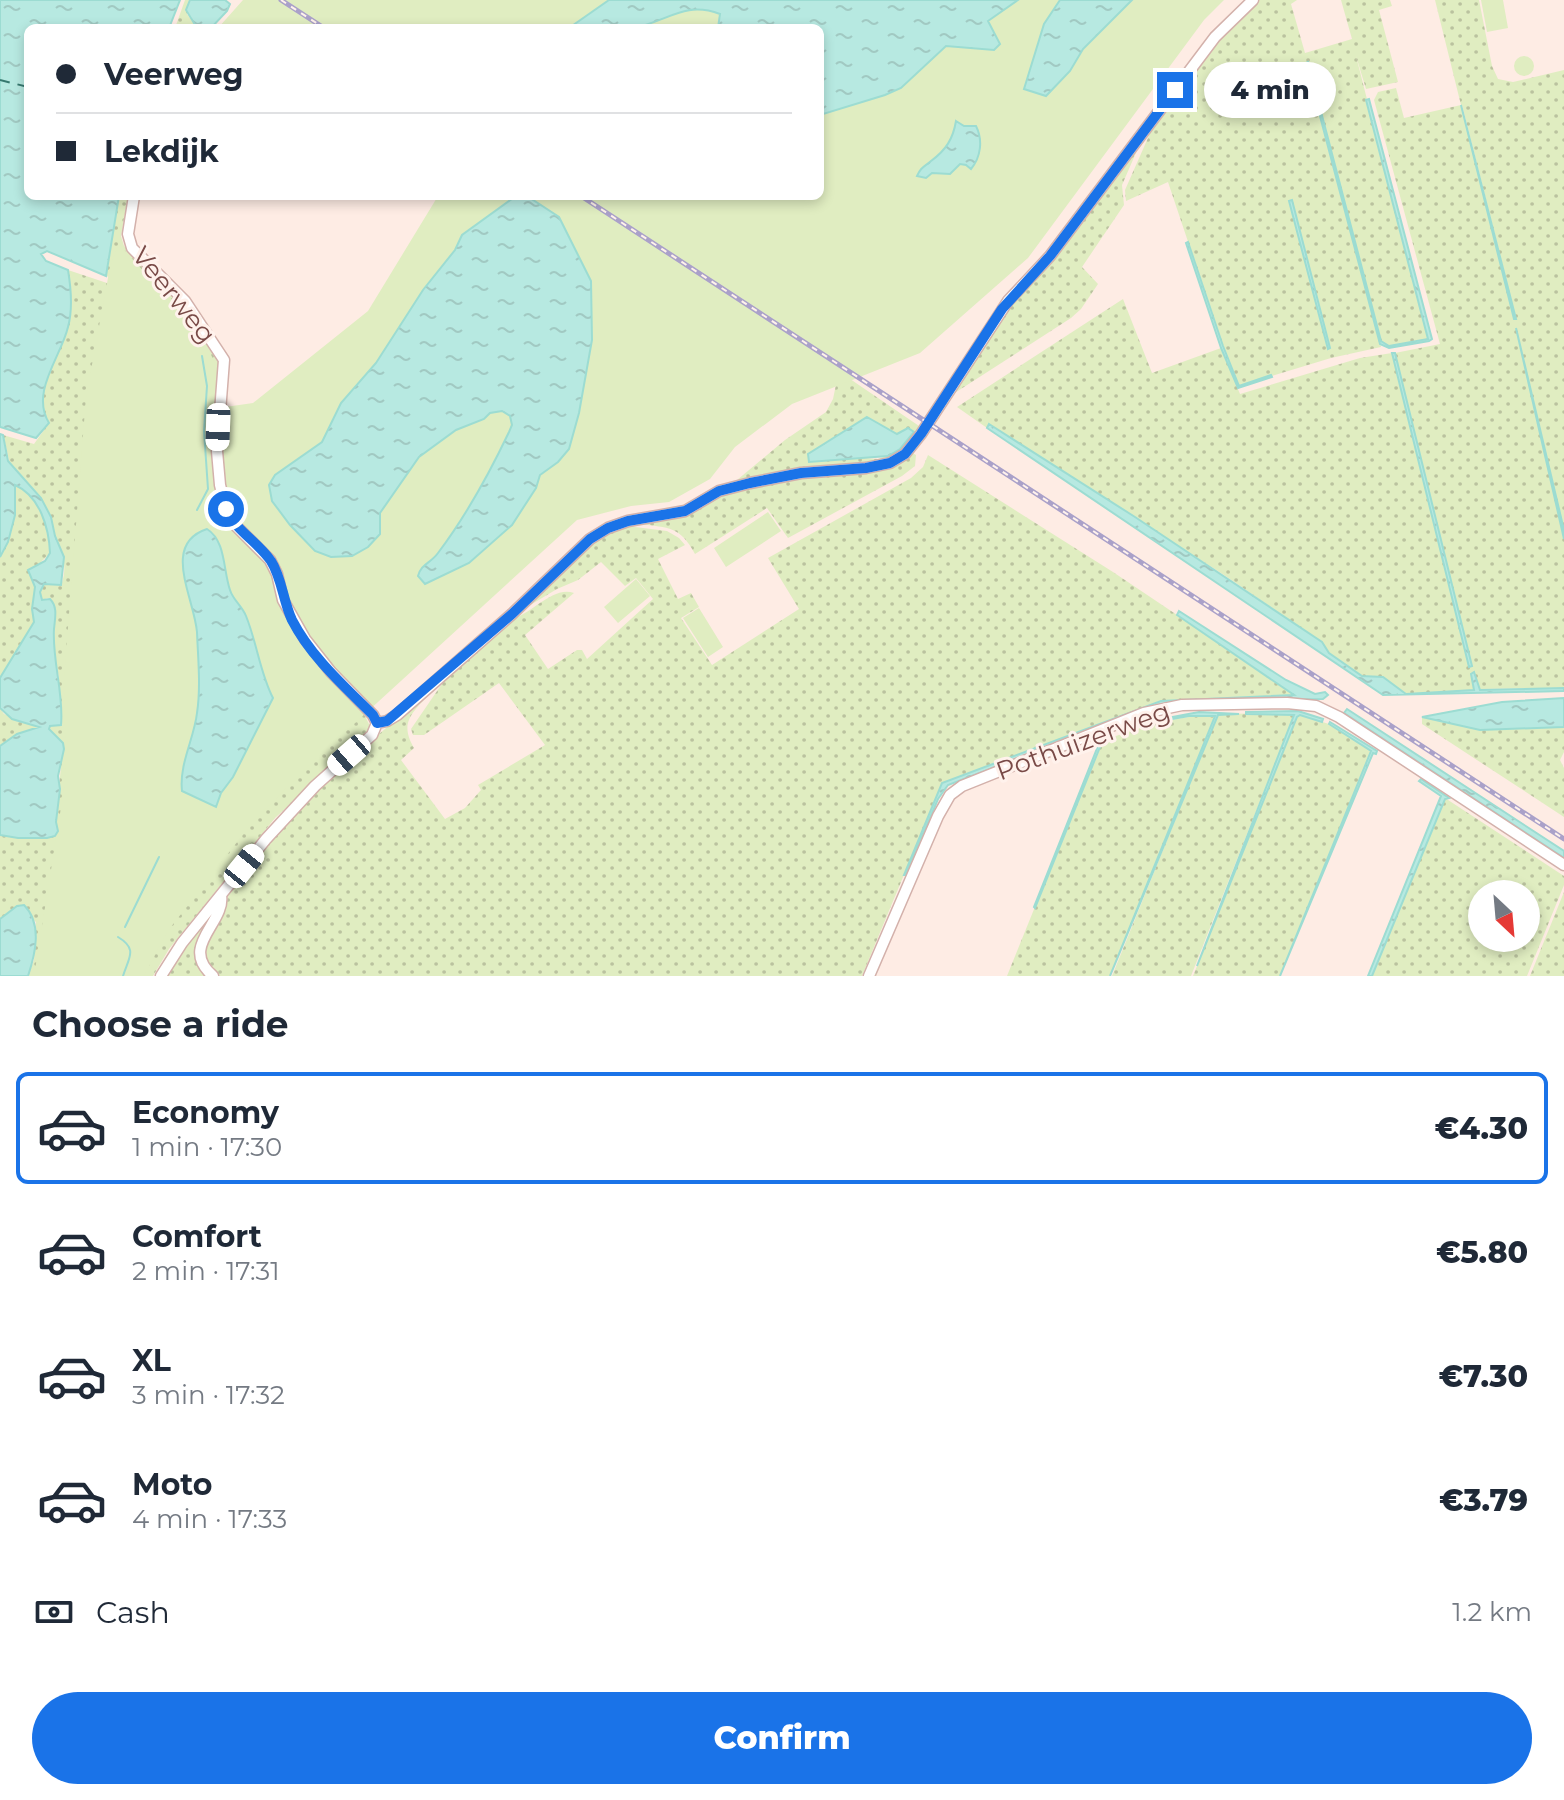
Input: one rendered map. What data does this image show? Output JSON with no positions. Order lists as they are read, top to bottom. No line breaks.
{"streets":{"street":["Veerweg","Pothuizerweg"]},"north":"bottom right","page":{"banner":["Veerweg","Lekdijk"],"bubble":"4 min","heading":"Choose a ride","list":[{"name":"Economy","note":"1 min · 17:30","value":"€4.30"},{"name":"Comfort","note":"2 min · 17:31","value":"€5.80"},{"name":"XL","note":"3 min · 17:32","value":"€7.30"},{"name":"Moto","note":"4 min · 17:33","value":"€3.79"}],"pay":["Cash","1.2 km"],"buttons":"Confirm"}}
